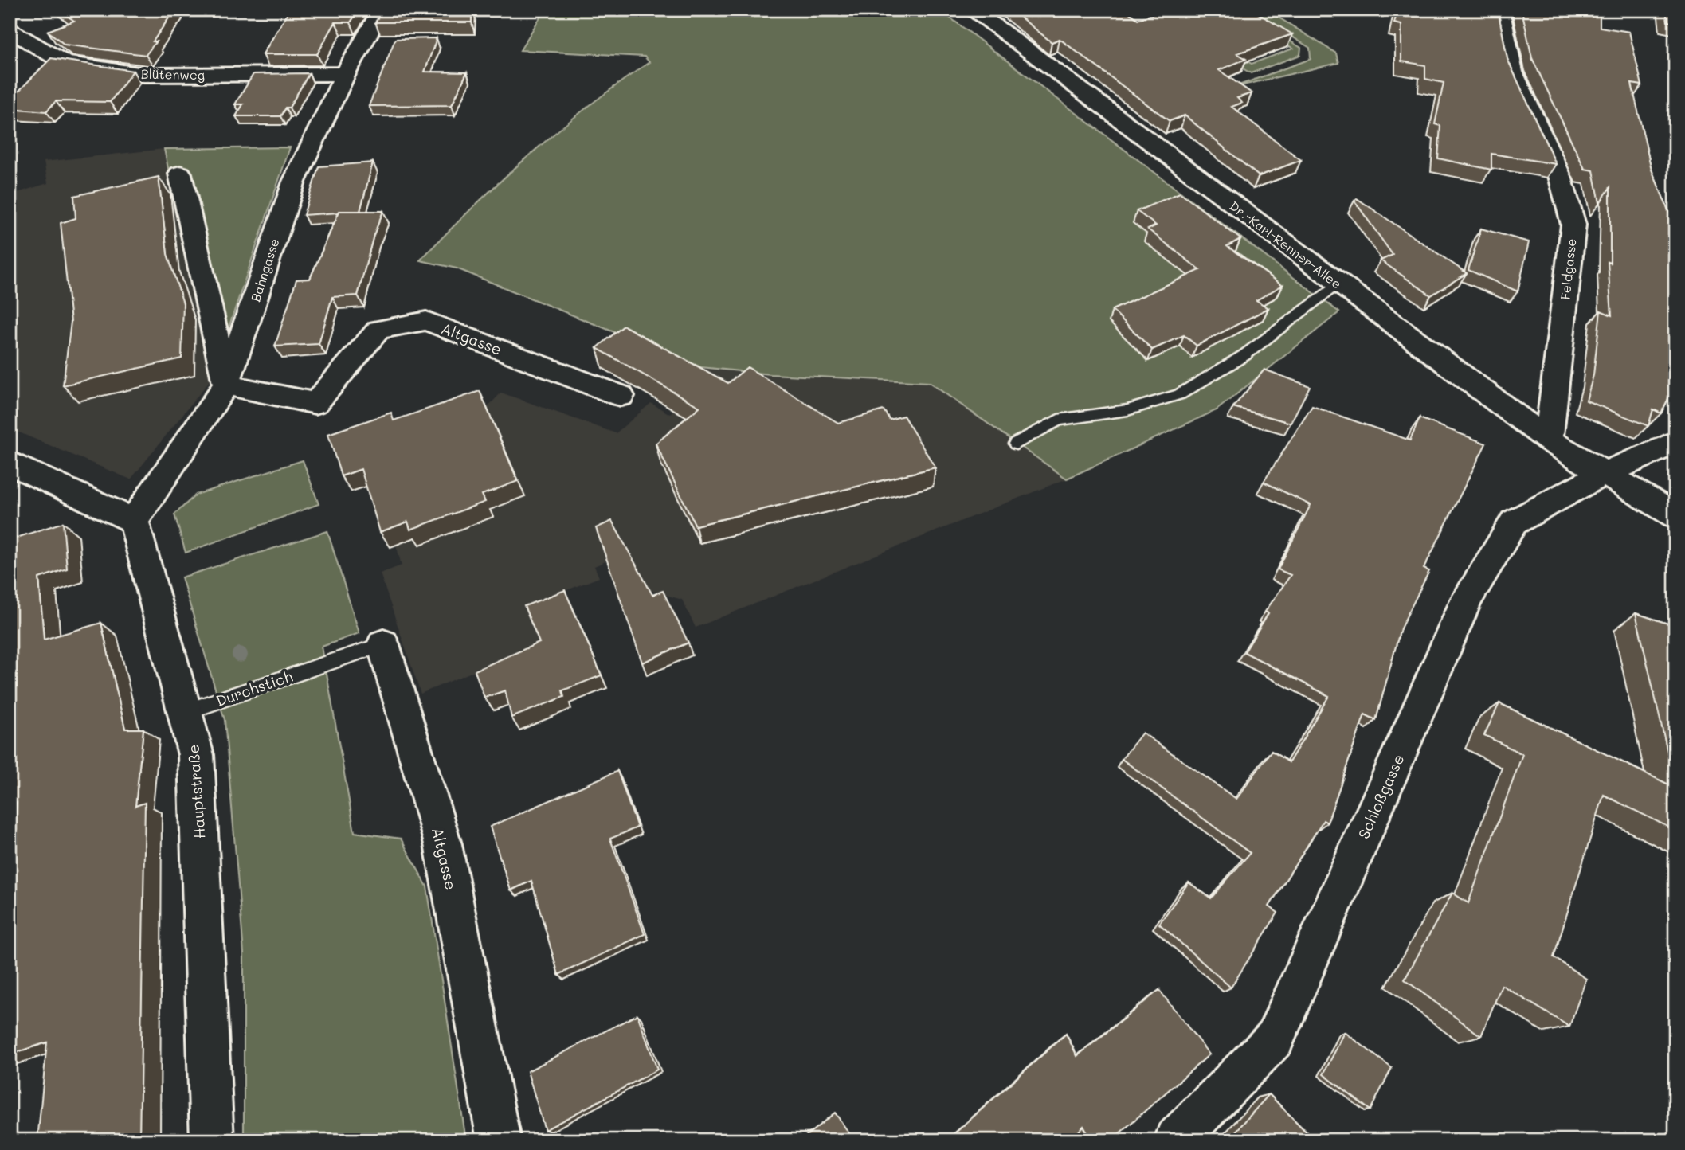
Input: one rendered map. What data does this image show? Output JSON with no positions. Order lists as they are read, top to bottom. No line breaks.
{"streets":{"street":["Blütenweg","Dr.-Karl-Renner-Allee","Feldgasse","Bahngasse","Altgasse","Hauptstraße","Schloßgasse"],"lane":["Durchstich"]},"crossings":[["Blütenweg","Bahngasse"],["Dr.-Karl-Renner-Allee","Feldgasse"],["Dr.-Karl-Renner-Allee","Schloßgasse"],["Bahngasse","Altgasse"],["Bahngasse","Hauptstraße"],["Altgasse","Durchstich"],["Durchstich","Hauptstraße"]]}
